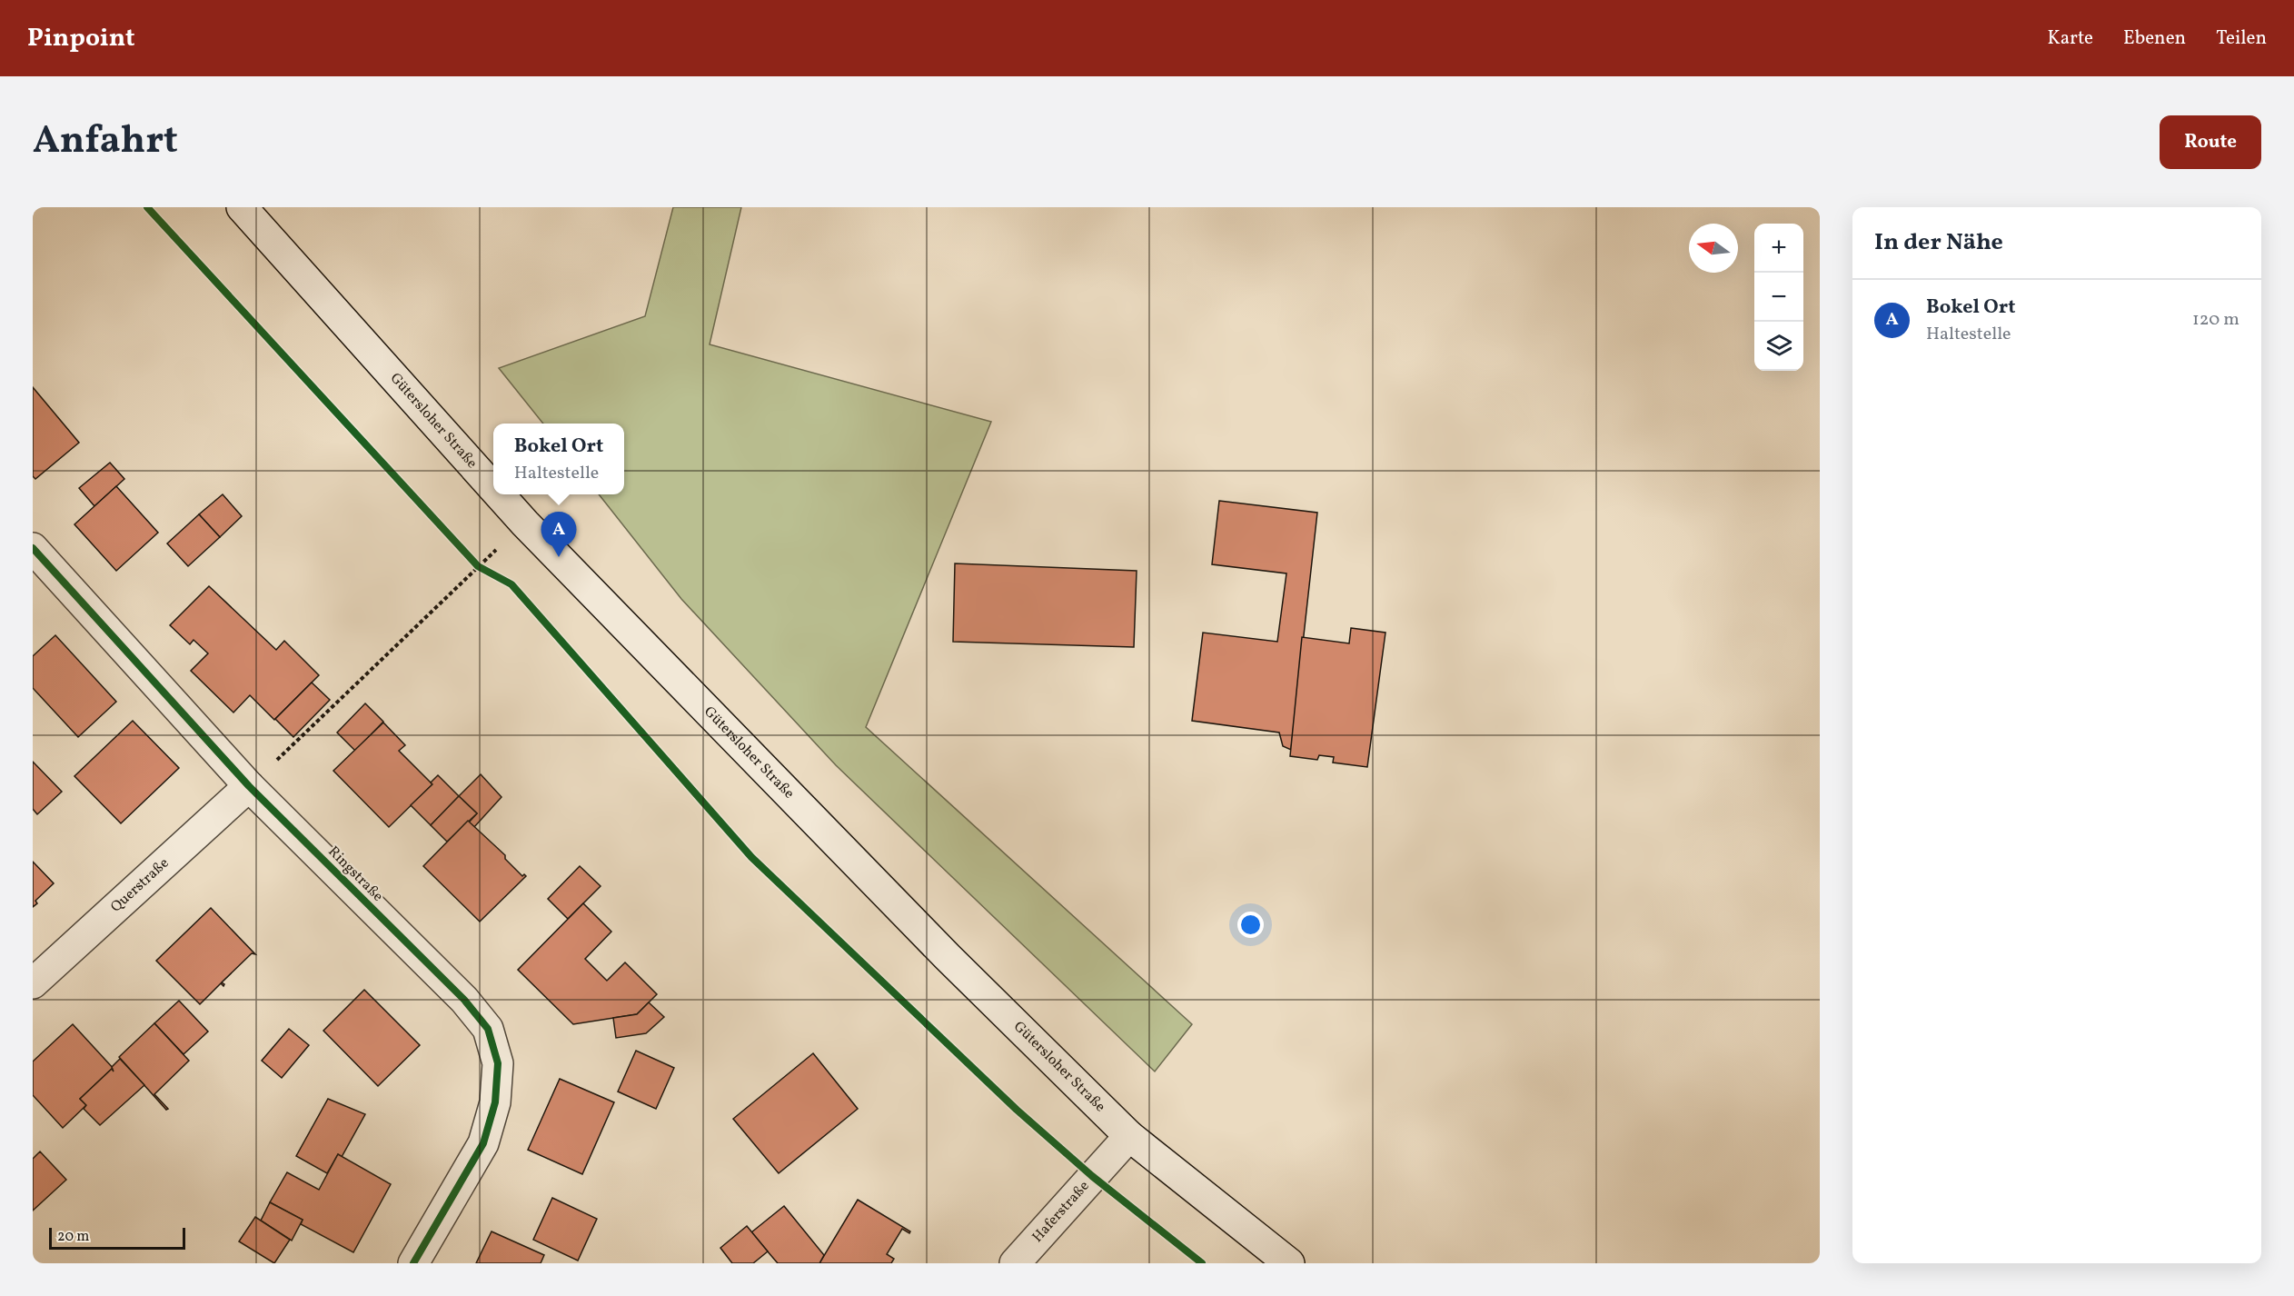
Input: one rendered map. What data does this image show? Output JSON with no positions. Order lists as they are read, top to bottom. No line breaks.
{"streets":{"main road":["Gütersloher Straße","Ringstraße","Querstraße","Haferstraße"]},"crossings":[["Gütersloher Straße","Haferstraße"],["Ringstraße","Querstraße"]],"scale_bar":"20 m","north":"left","page":{"header":"Pinpoint","nav":["Karte","Ebenen","Teilen"],"title":"Anfahrt","buttons":"Route","heading":"In der Nähe","map_buttons":["+","−"],"list":[{"mark":"A","name":"Bokel Ort","note":"Haltestelle","value":"120 m"}],"popup":["Bokel Ort","Haltestelle"],"pins":"A","scale":"20 m"}}
